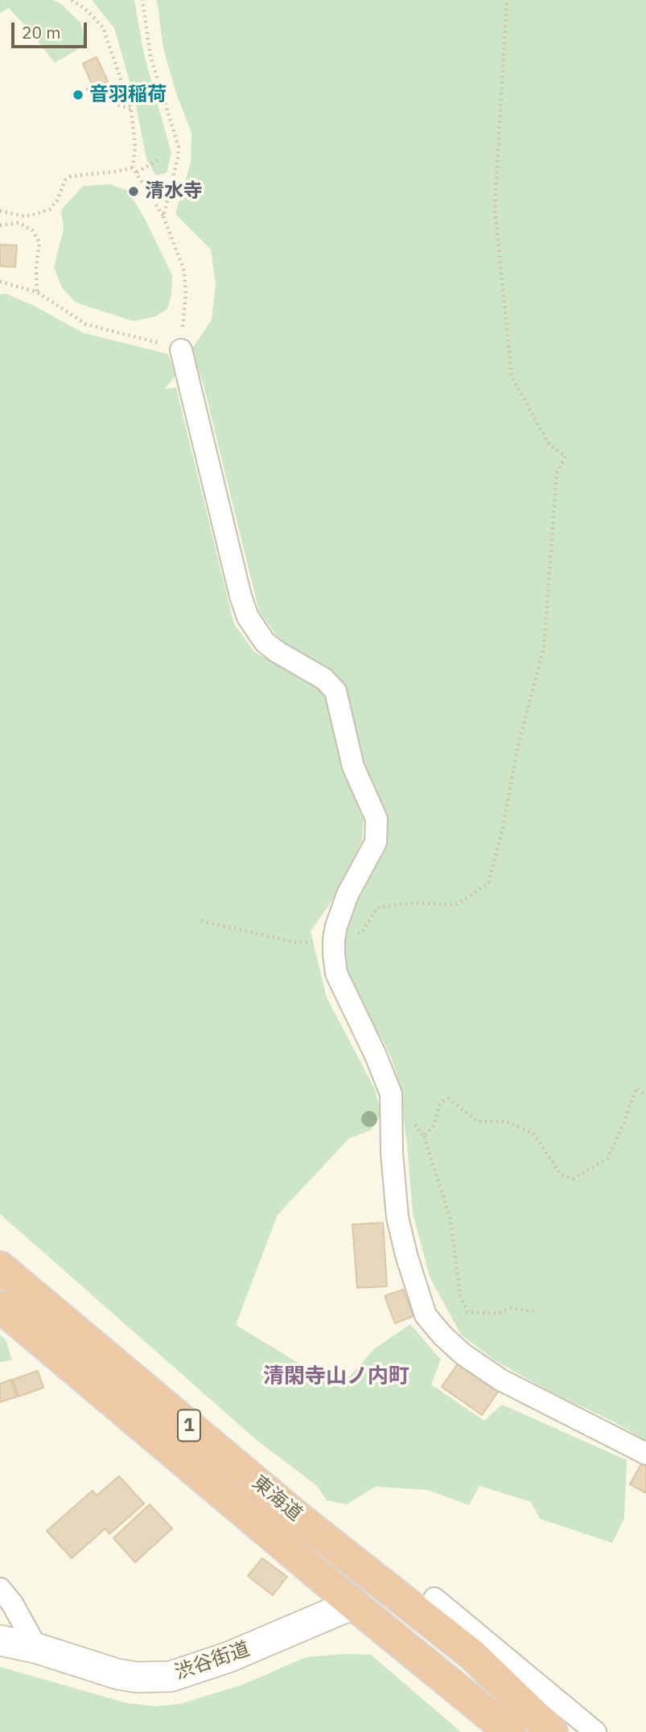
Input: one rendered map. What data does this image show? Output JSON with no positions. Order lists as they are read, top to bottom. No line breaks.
{"streets":{"highway":["1","東海道"],"main road":["渋谷街道"]},"crossings":[["東海道","渋谷街道"]],"districts":["清閑寺山ノ内町"],"places":["音羽稲荷","清水寺"],"scale_bar":"20 m"}
